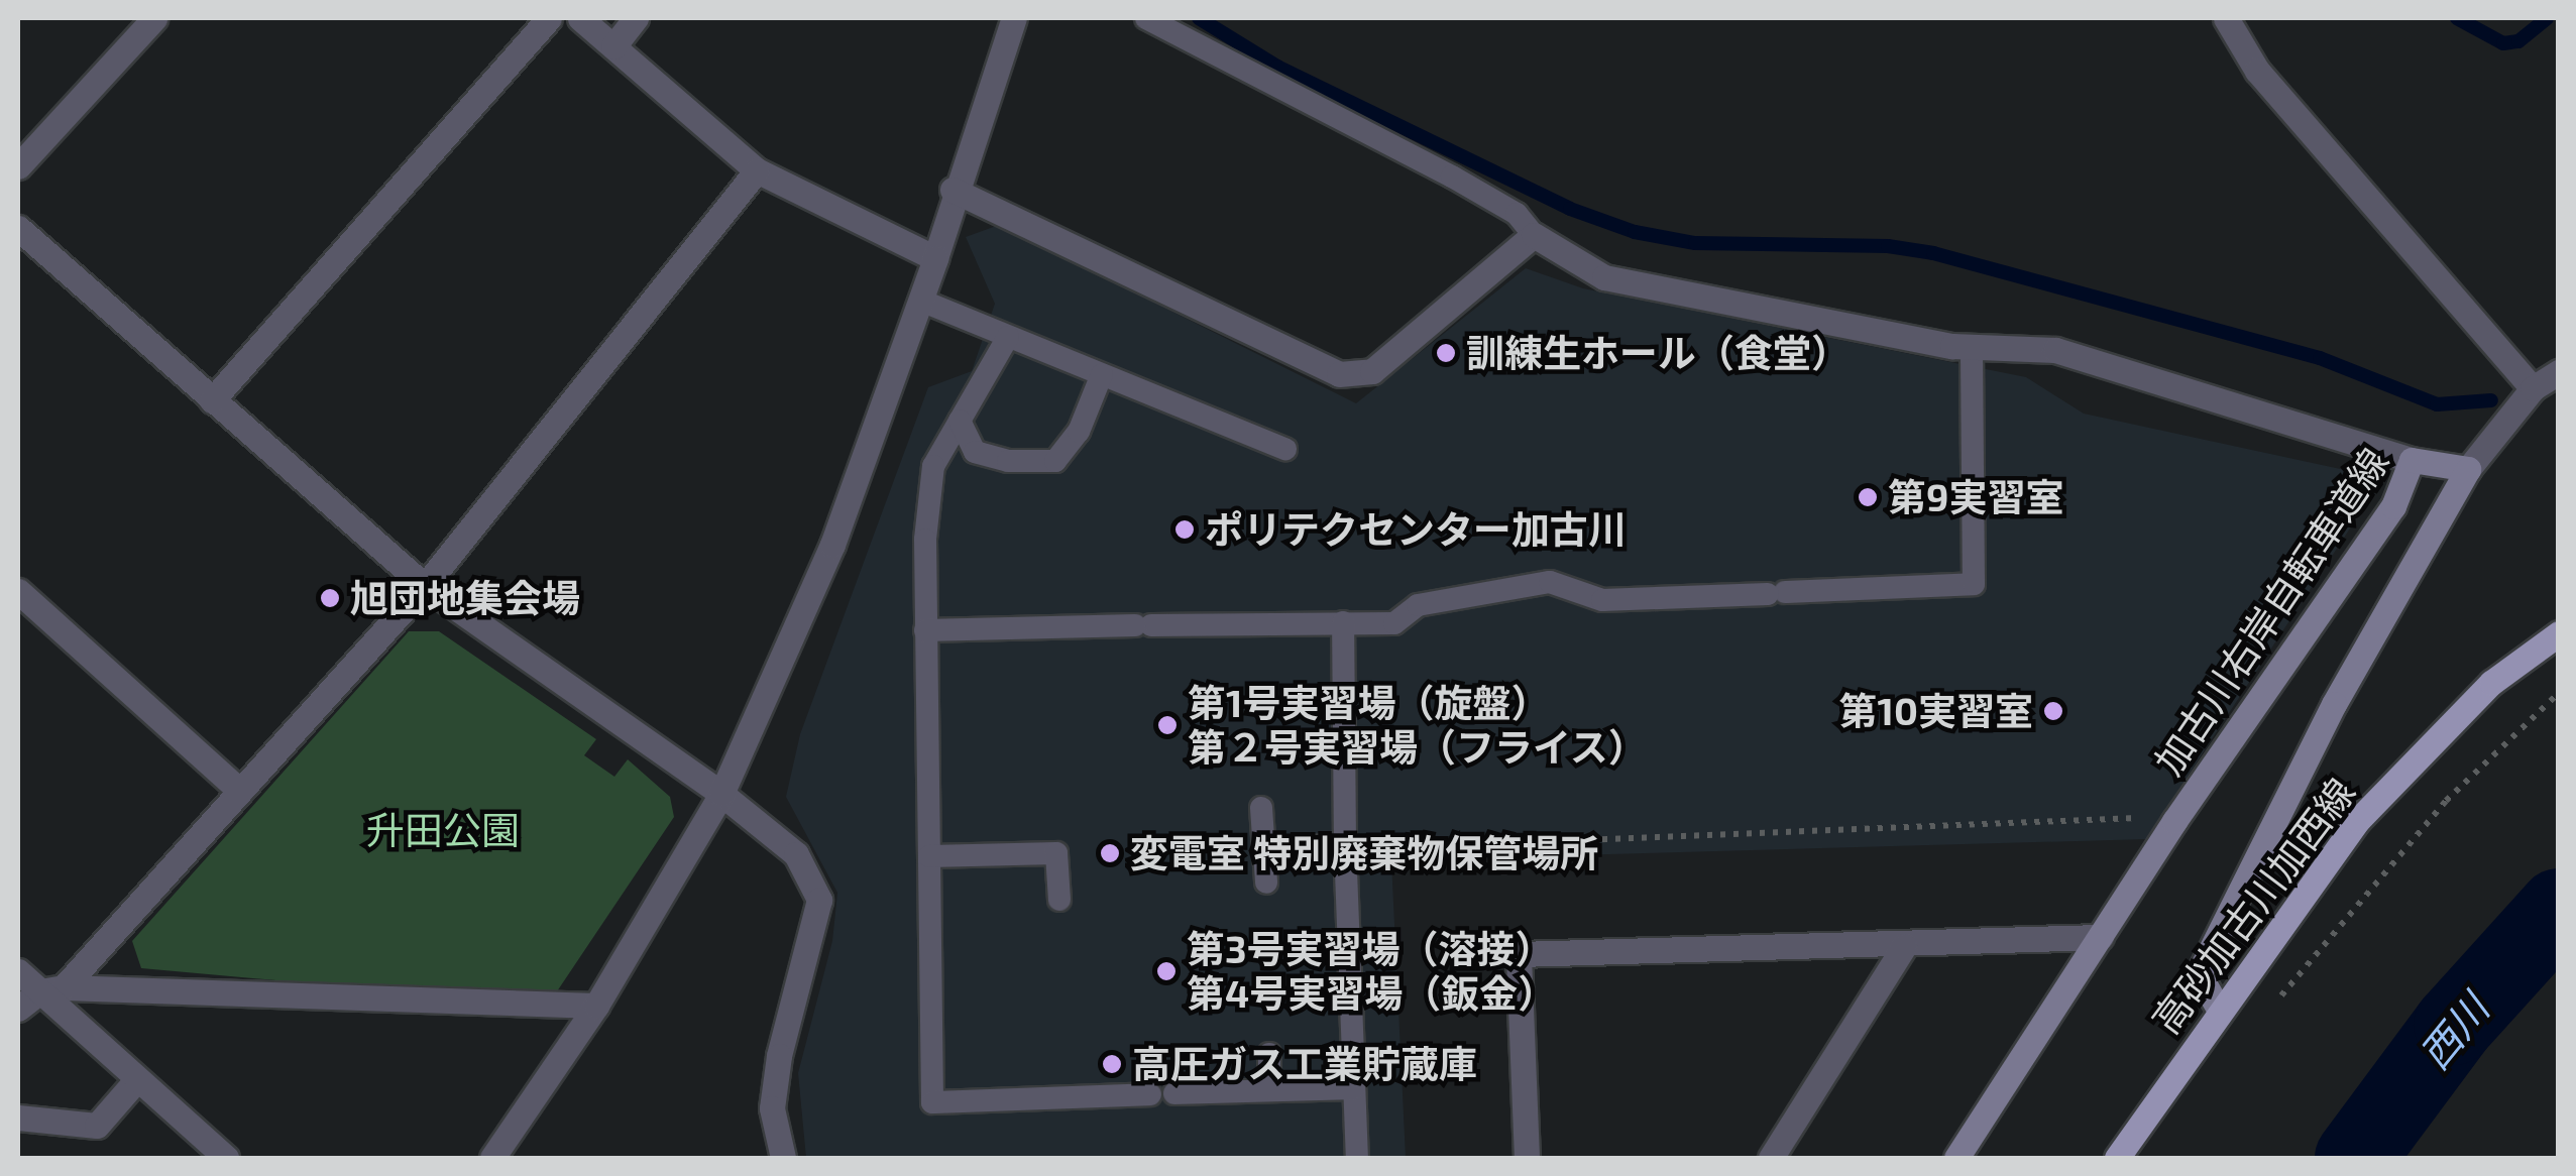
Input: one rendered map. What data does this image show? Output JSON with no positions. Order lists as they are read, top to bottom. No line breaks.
{"streets":{"main road":["加古川右岸自転車道線","高砂加古川加西線"]},"water":["西川"],"parks":["升田公園"],"places":["訓練生ホール（食堂）","第9実習室","ポリテクセンター加古川","旭団地集会場","第10実習室","第1号実習場（旋盤） 第２号実習場（フライス）","変電室 特別廃棄物保管場所","第3号実習場（溶接） 第4号実習場（鈑金）","高圧ガス工業貯蔵庫"]}
